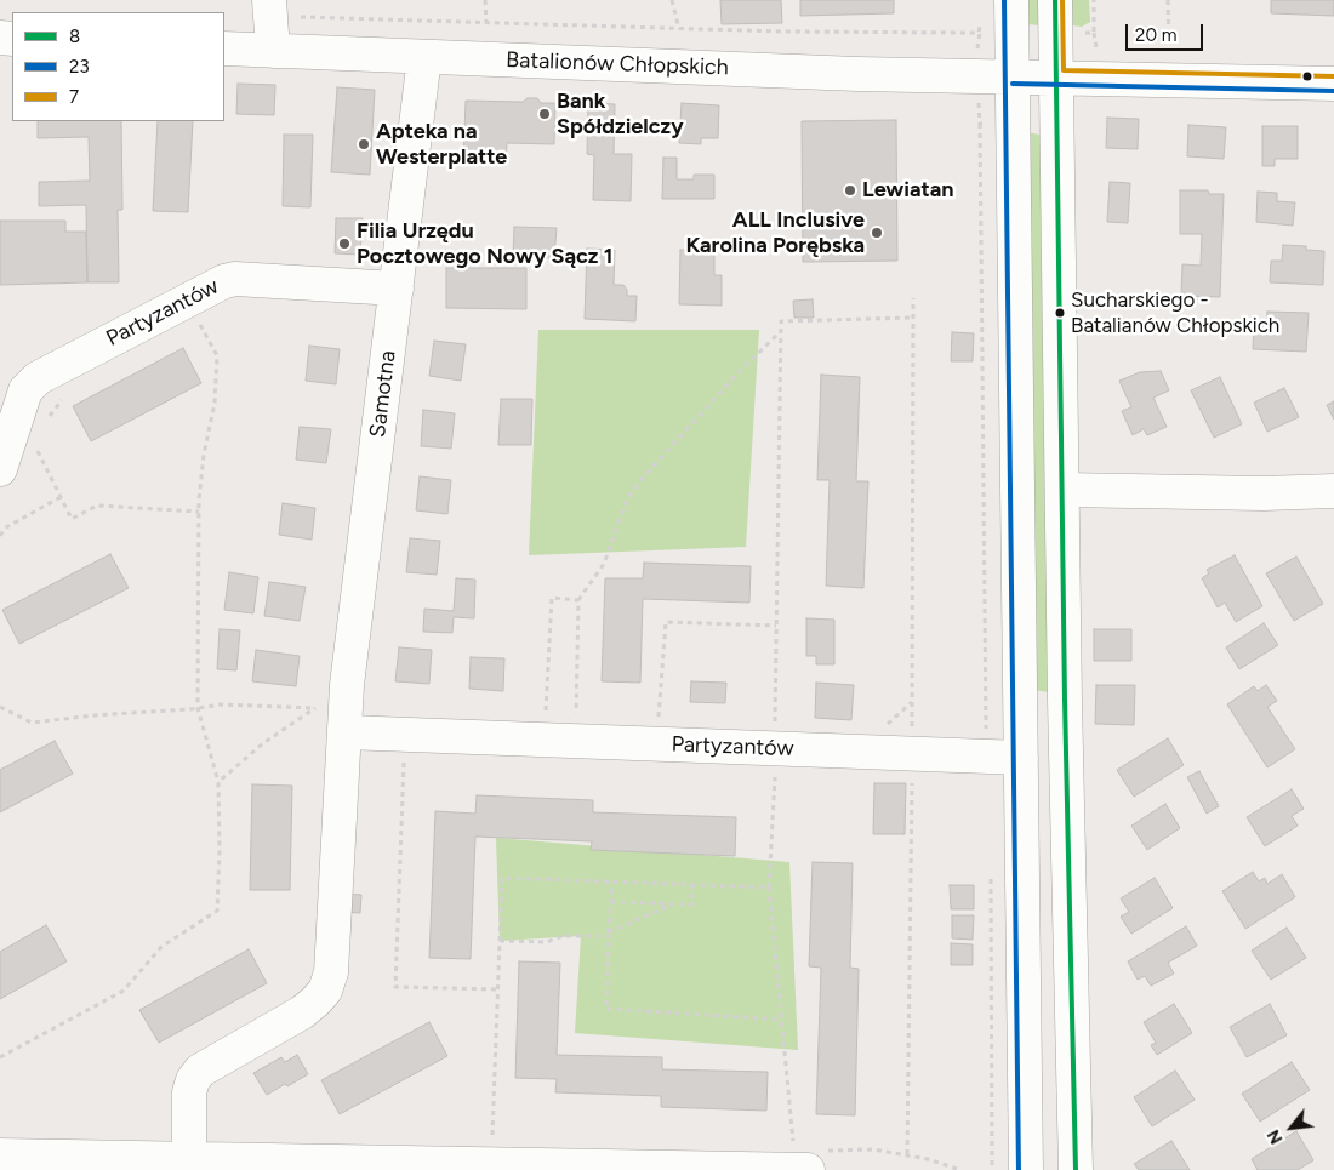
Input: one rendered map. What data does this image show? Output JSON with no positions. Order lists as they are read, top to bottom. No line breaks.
{"streets":{"street":["Batalionów Chłopskich","Partyzantów","Samotna"]},"crossings":[["Batalionów Chłopskich","Samotna"],["Partyzantów","Samotna"]],"places":["Bank Spółdzielczy","Apteka na Westerplatte","Lewiatan","ALL Inclusive Karolina Porębska","Filia Urzędu Pocztowego Nowy Sącz 1","Sucharskiego - Batalianów Chłopskich"],"lines":["transit line 8","transit line 23","transit line 7"],"legend":["8","23","7"],"scale_bar":"20 m","north":"bottom left"}
